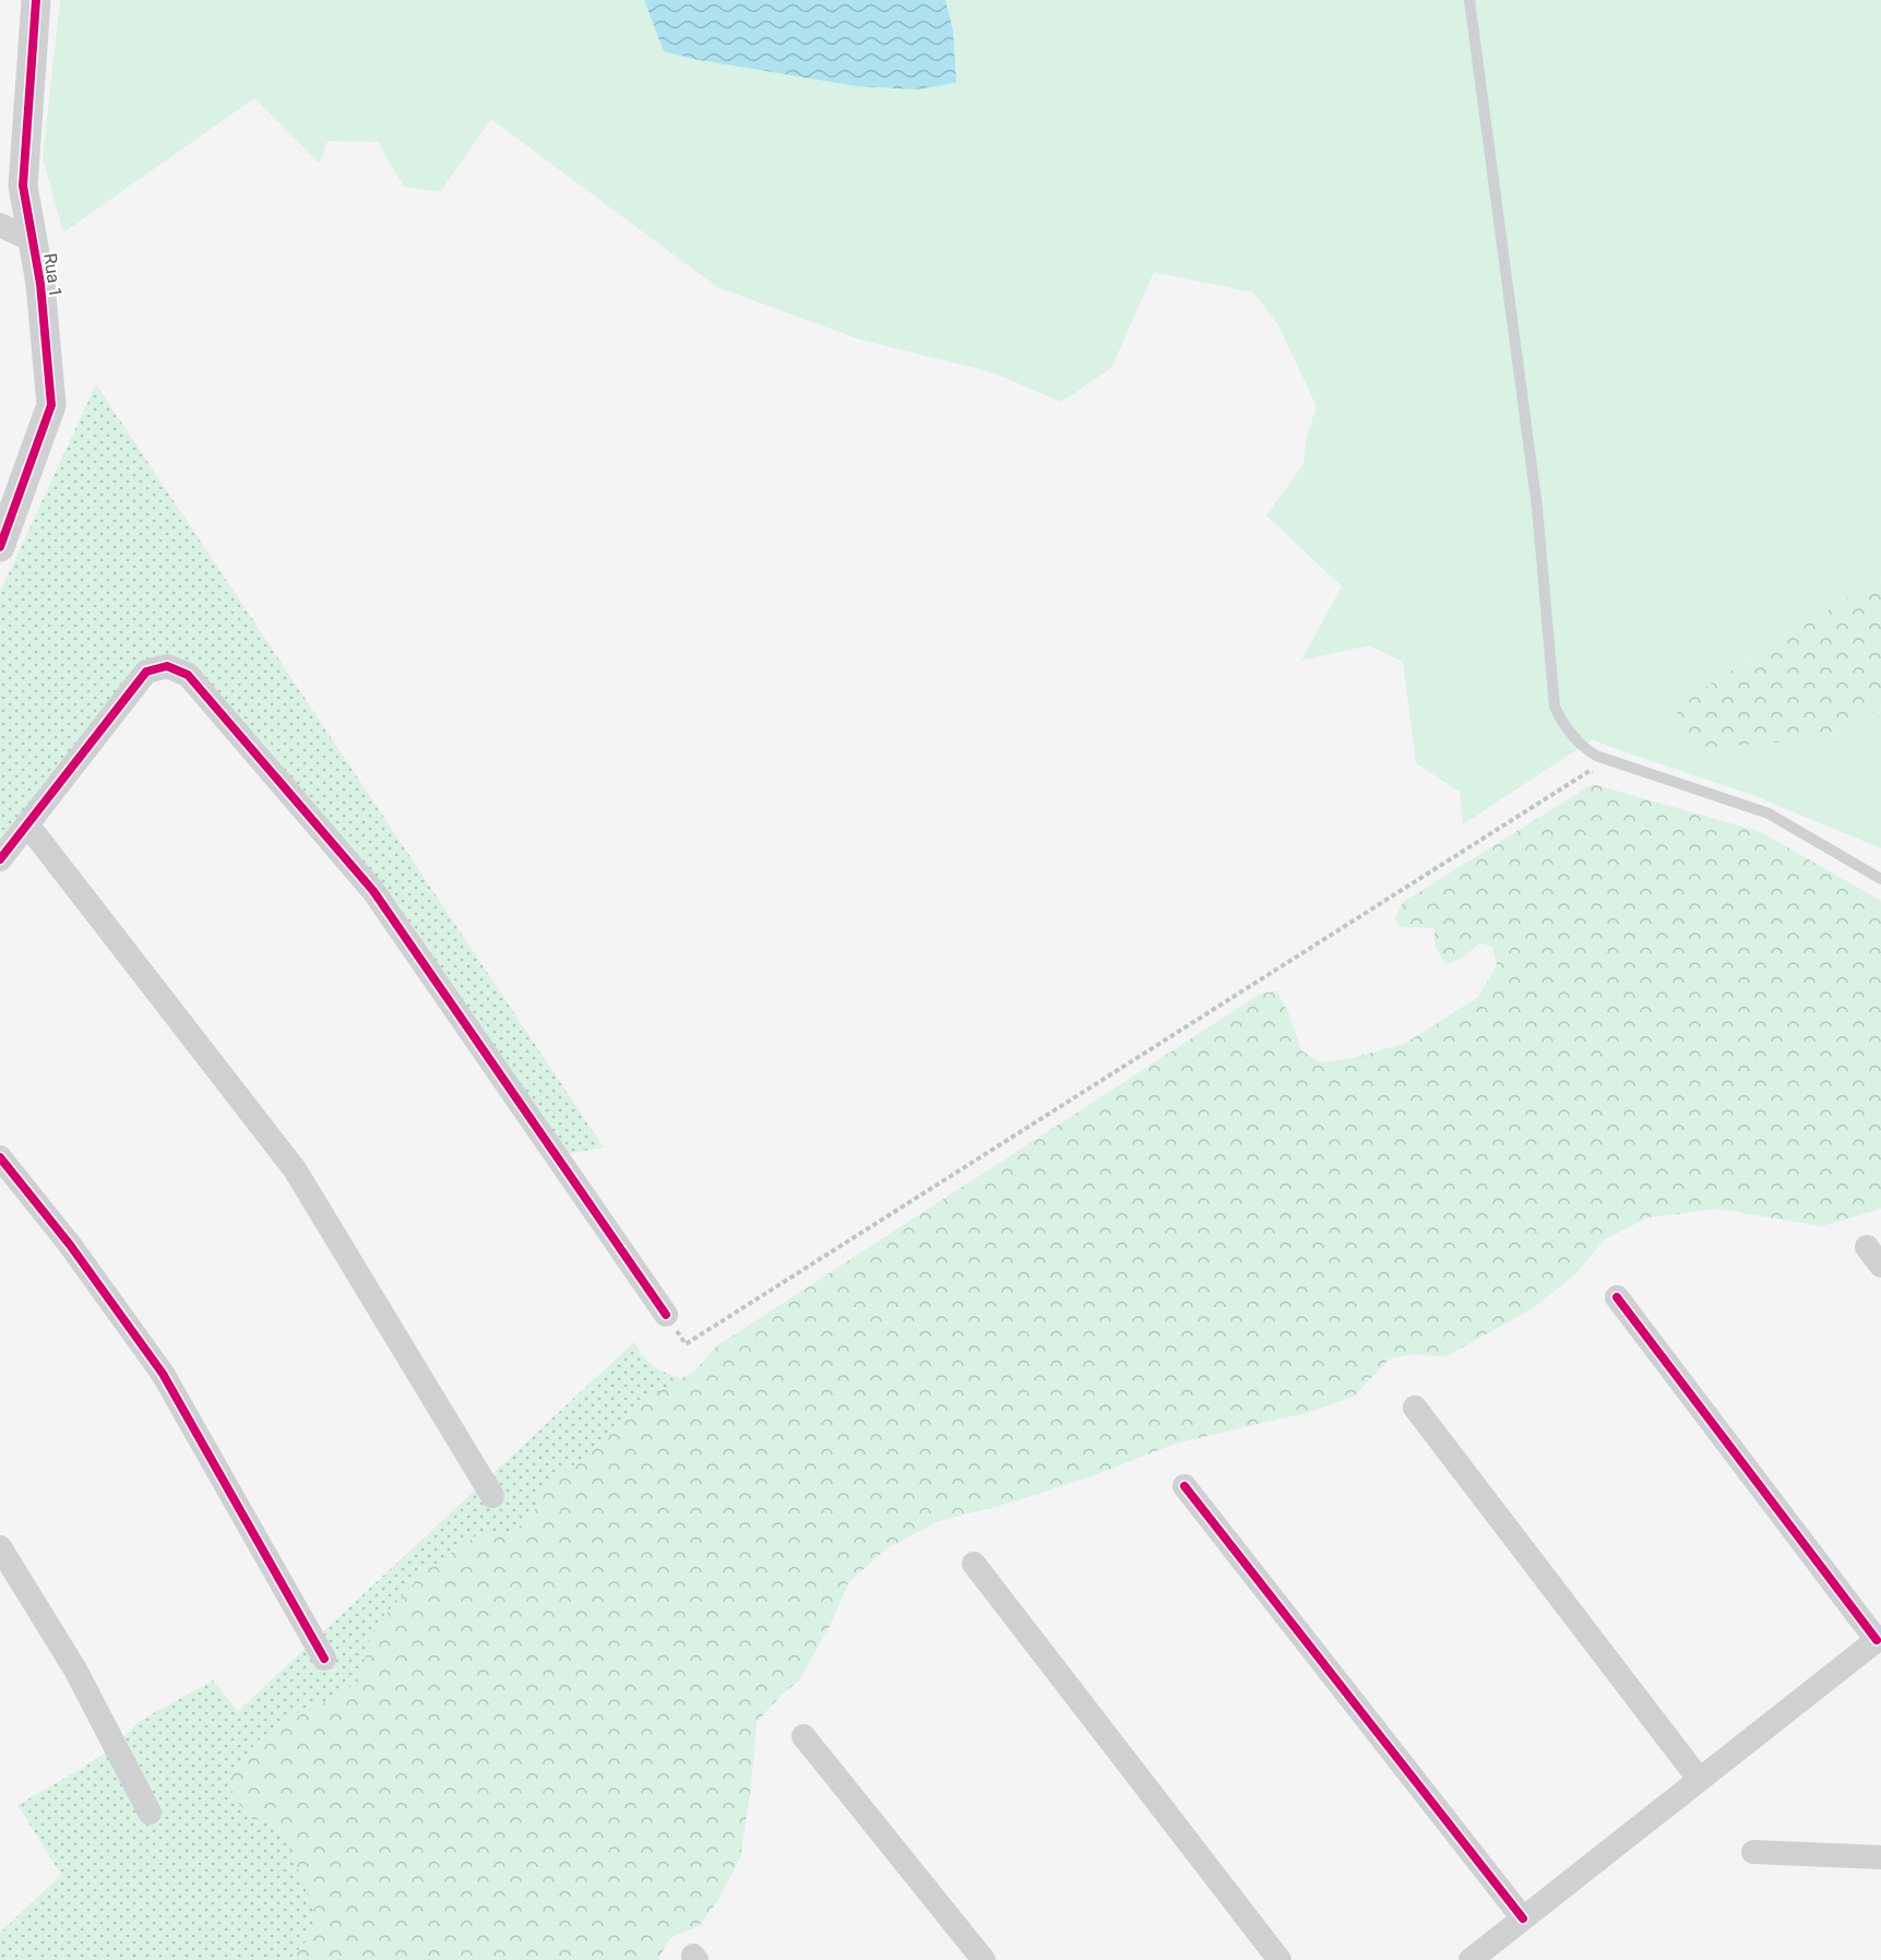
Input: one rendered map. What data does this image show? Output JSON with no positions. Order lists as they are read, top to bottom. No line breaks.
{"streets":{"street":["Rua 1"]}}
